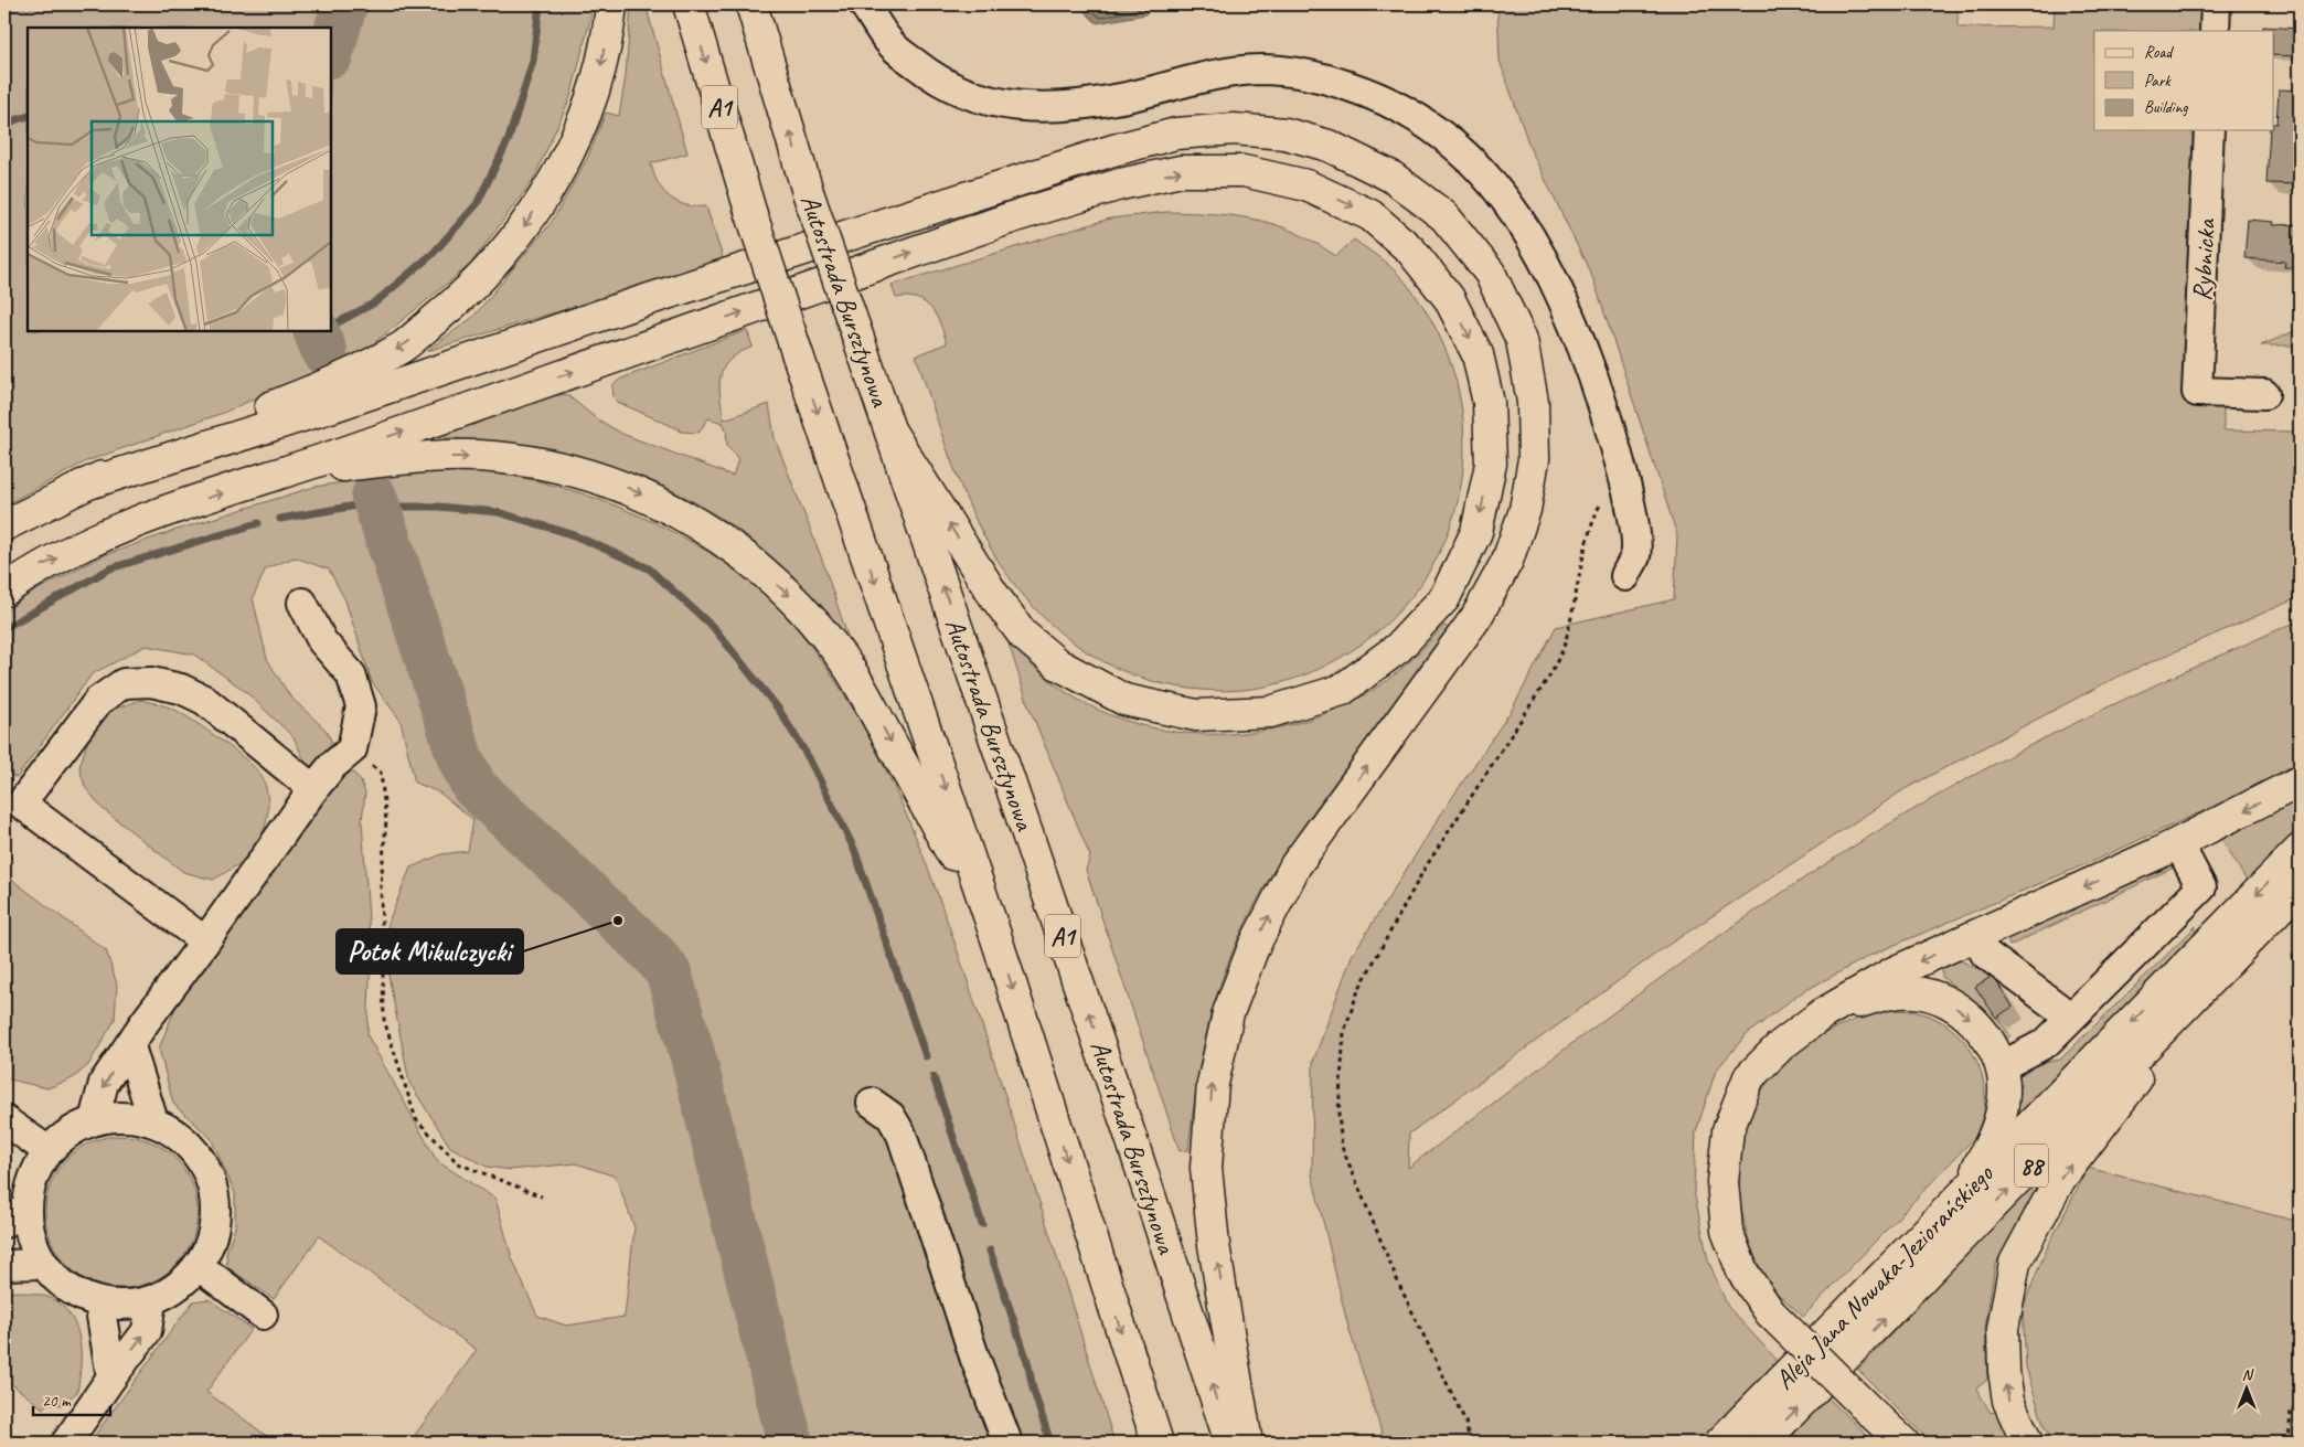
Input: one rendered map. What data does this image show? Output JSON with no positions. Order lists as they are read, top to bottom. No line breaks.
{"streets":{"main road":["A1","Autostrada Bursztynowa","88","Aleja Jana Nowaka-Jeziorańskiego"],"street":["Rybnicka"]},"places":["Potok Mikulczycki"],"legend":["Road","Park","Building"],"scale_bar":"20 m","north":"top"}
